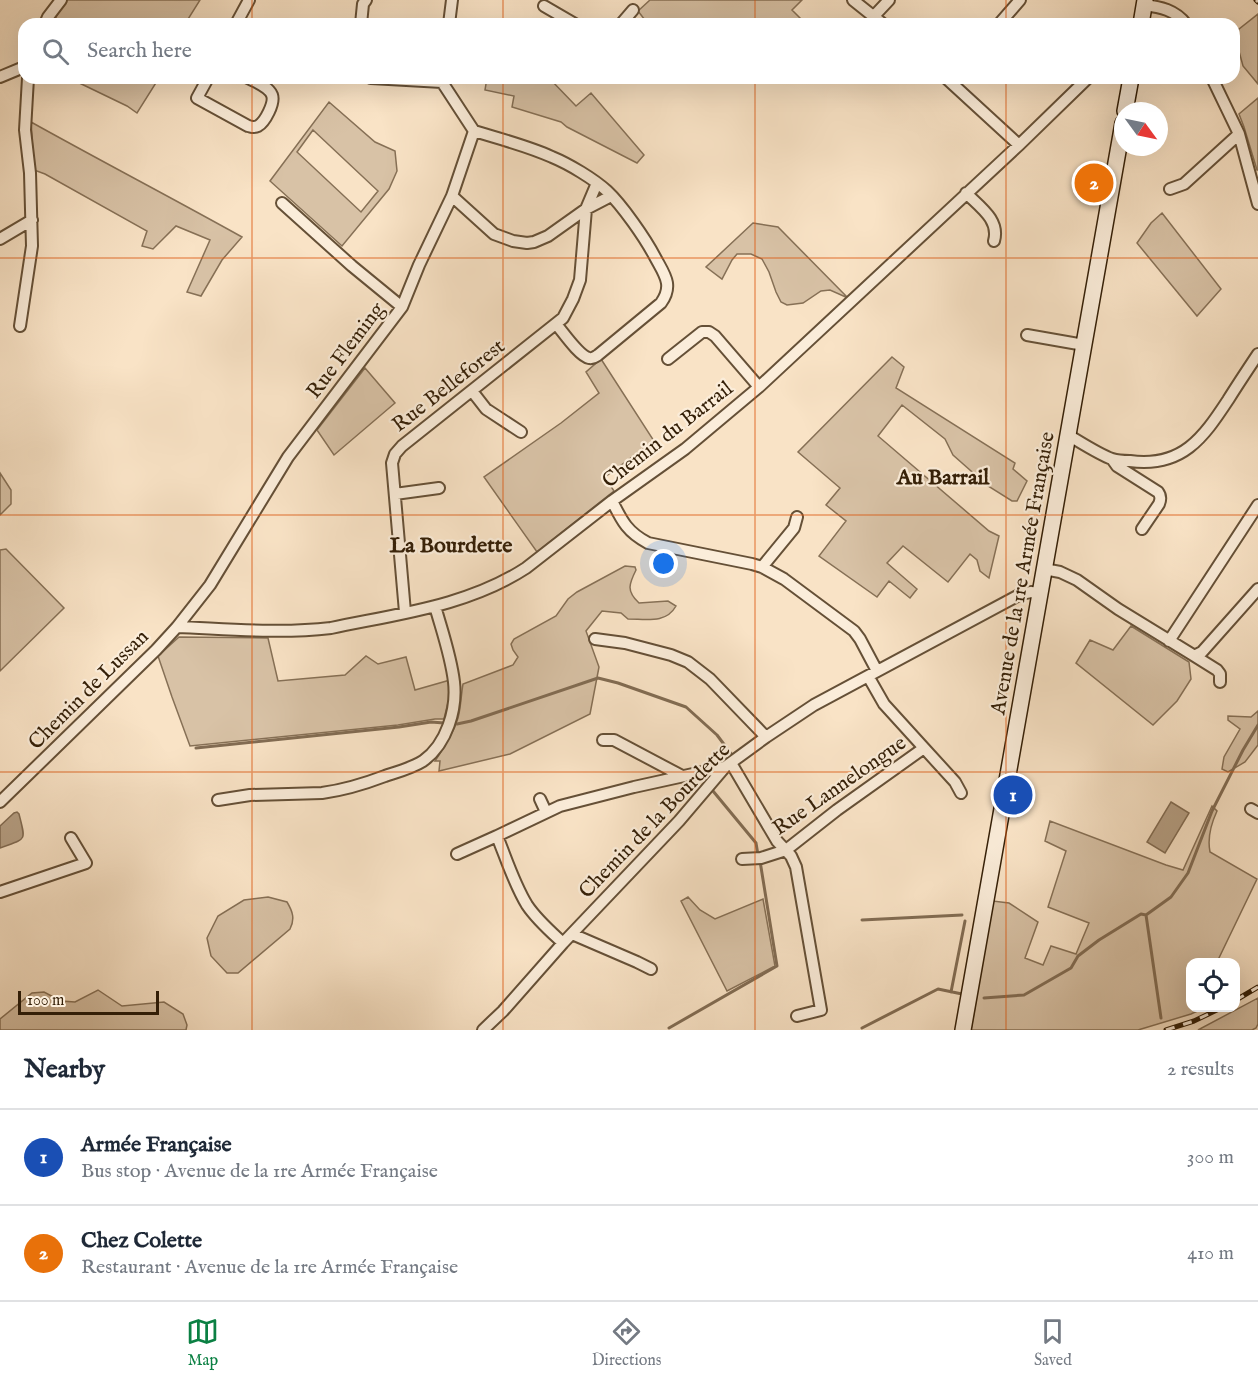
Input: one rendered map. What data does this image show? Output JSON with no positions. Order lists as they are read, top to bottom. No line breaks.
{"streets":{"main road":["Avenue de la 1re Armée Française"],"street":["Rue Fleming","Rue Belleforest","Chemin du Barrail","Chemin de Lussan","Rue Lannelongue","Chemin de la Bourdette"]},"crossings":[["Rue Fleming","Chemin du Barrail"],["Rue Fleming","Chemin de Lussan"],["Rue Belleforest","Chemin du Barrail"],["Chemin du Barrail","Chemin de Lussan"],["Chemin du Barrail","Rue Lannelongue"],["Avenue de la 1re Armée Française","Chemin de la Bourdette"],["Rue Lannelongue","Chemin de la Bourdette"]],"districts":["Au Barrail","La Bourdette"],"scale_bar":"100 m","north":"bottom right","page":{"search":"Search here","pins":["2","1"],"scale":"100 m","heading":["Nearby","2 results"],"list":[{"mark":"1","name":"Armée Française","note":"Bus stop · Avenue de la 1re Armée Française","value":"300 m"},{"mark":"2","name":"Chez Colette","note":"Restaurant · Avenue de la 1re Armée Française","value":"410 m"}],"nav":["Map","Directions","Saved"]}}
